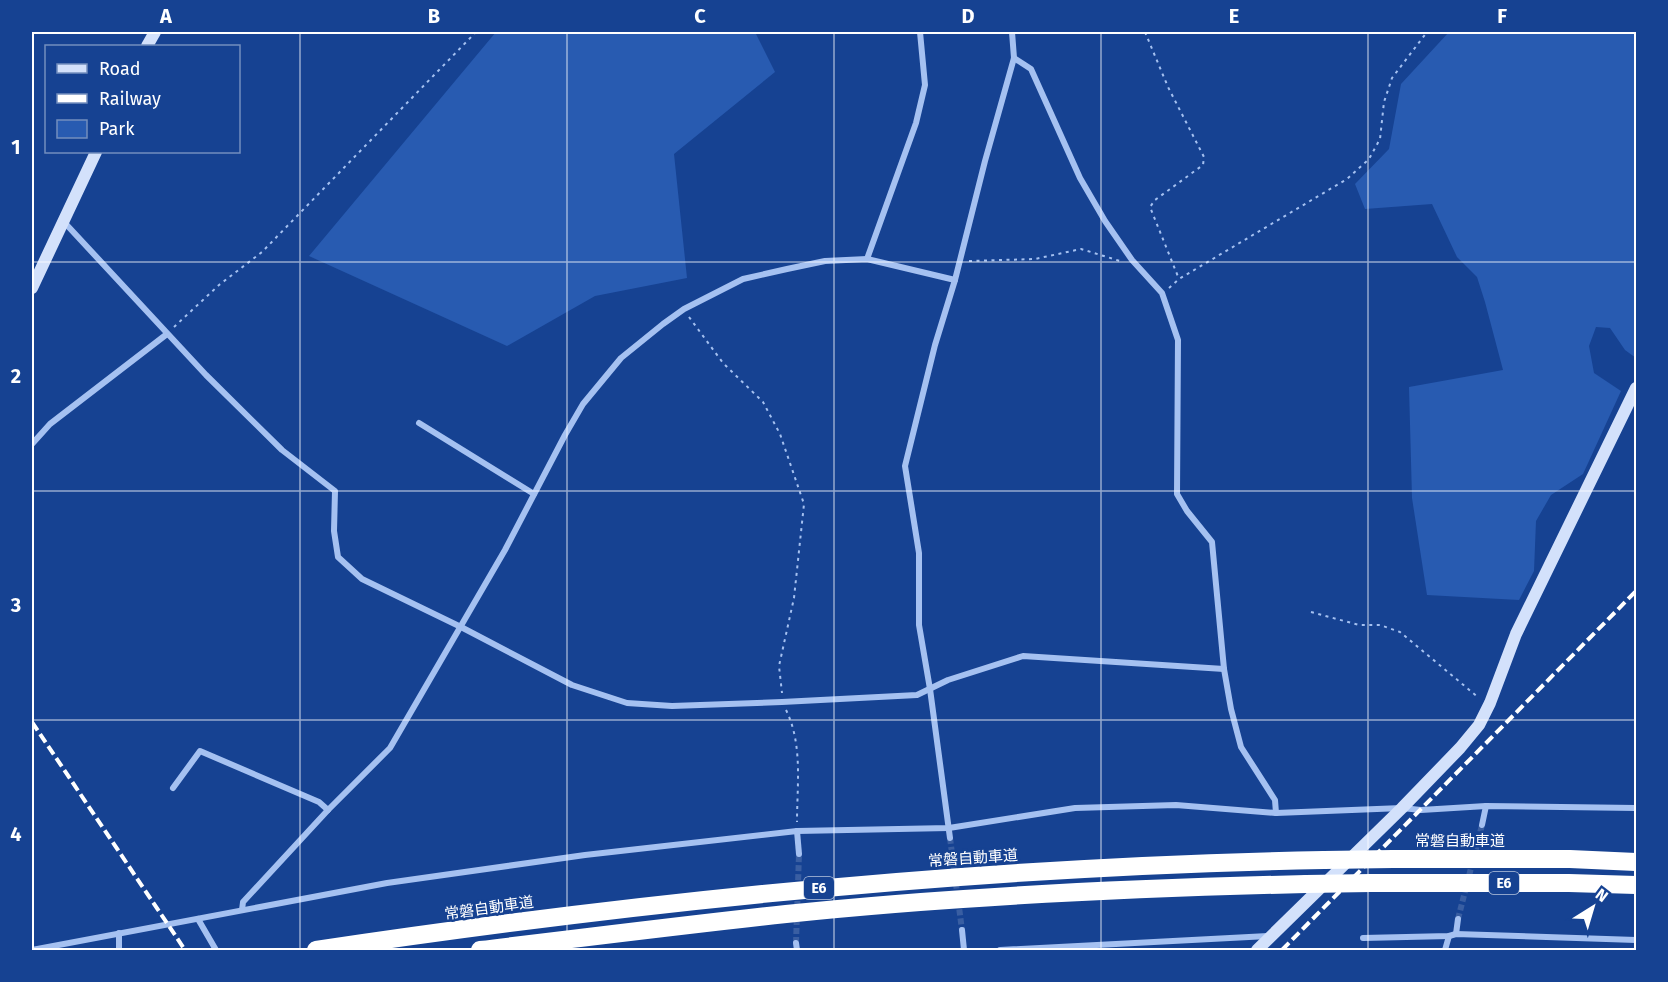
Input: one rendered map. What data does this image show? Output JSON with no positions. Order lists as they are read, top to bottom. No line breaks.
{"streets":{"highway":["常磐自動車道","E6"]},"legend":["Road","Railway","Park"],"north":"top right","grid":{"columns":["A","B","C","D","E","F"],"rows":["1","2","3","4"]}}
